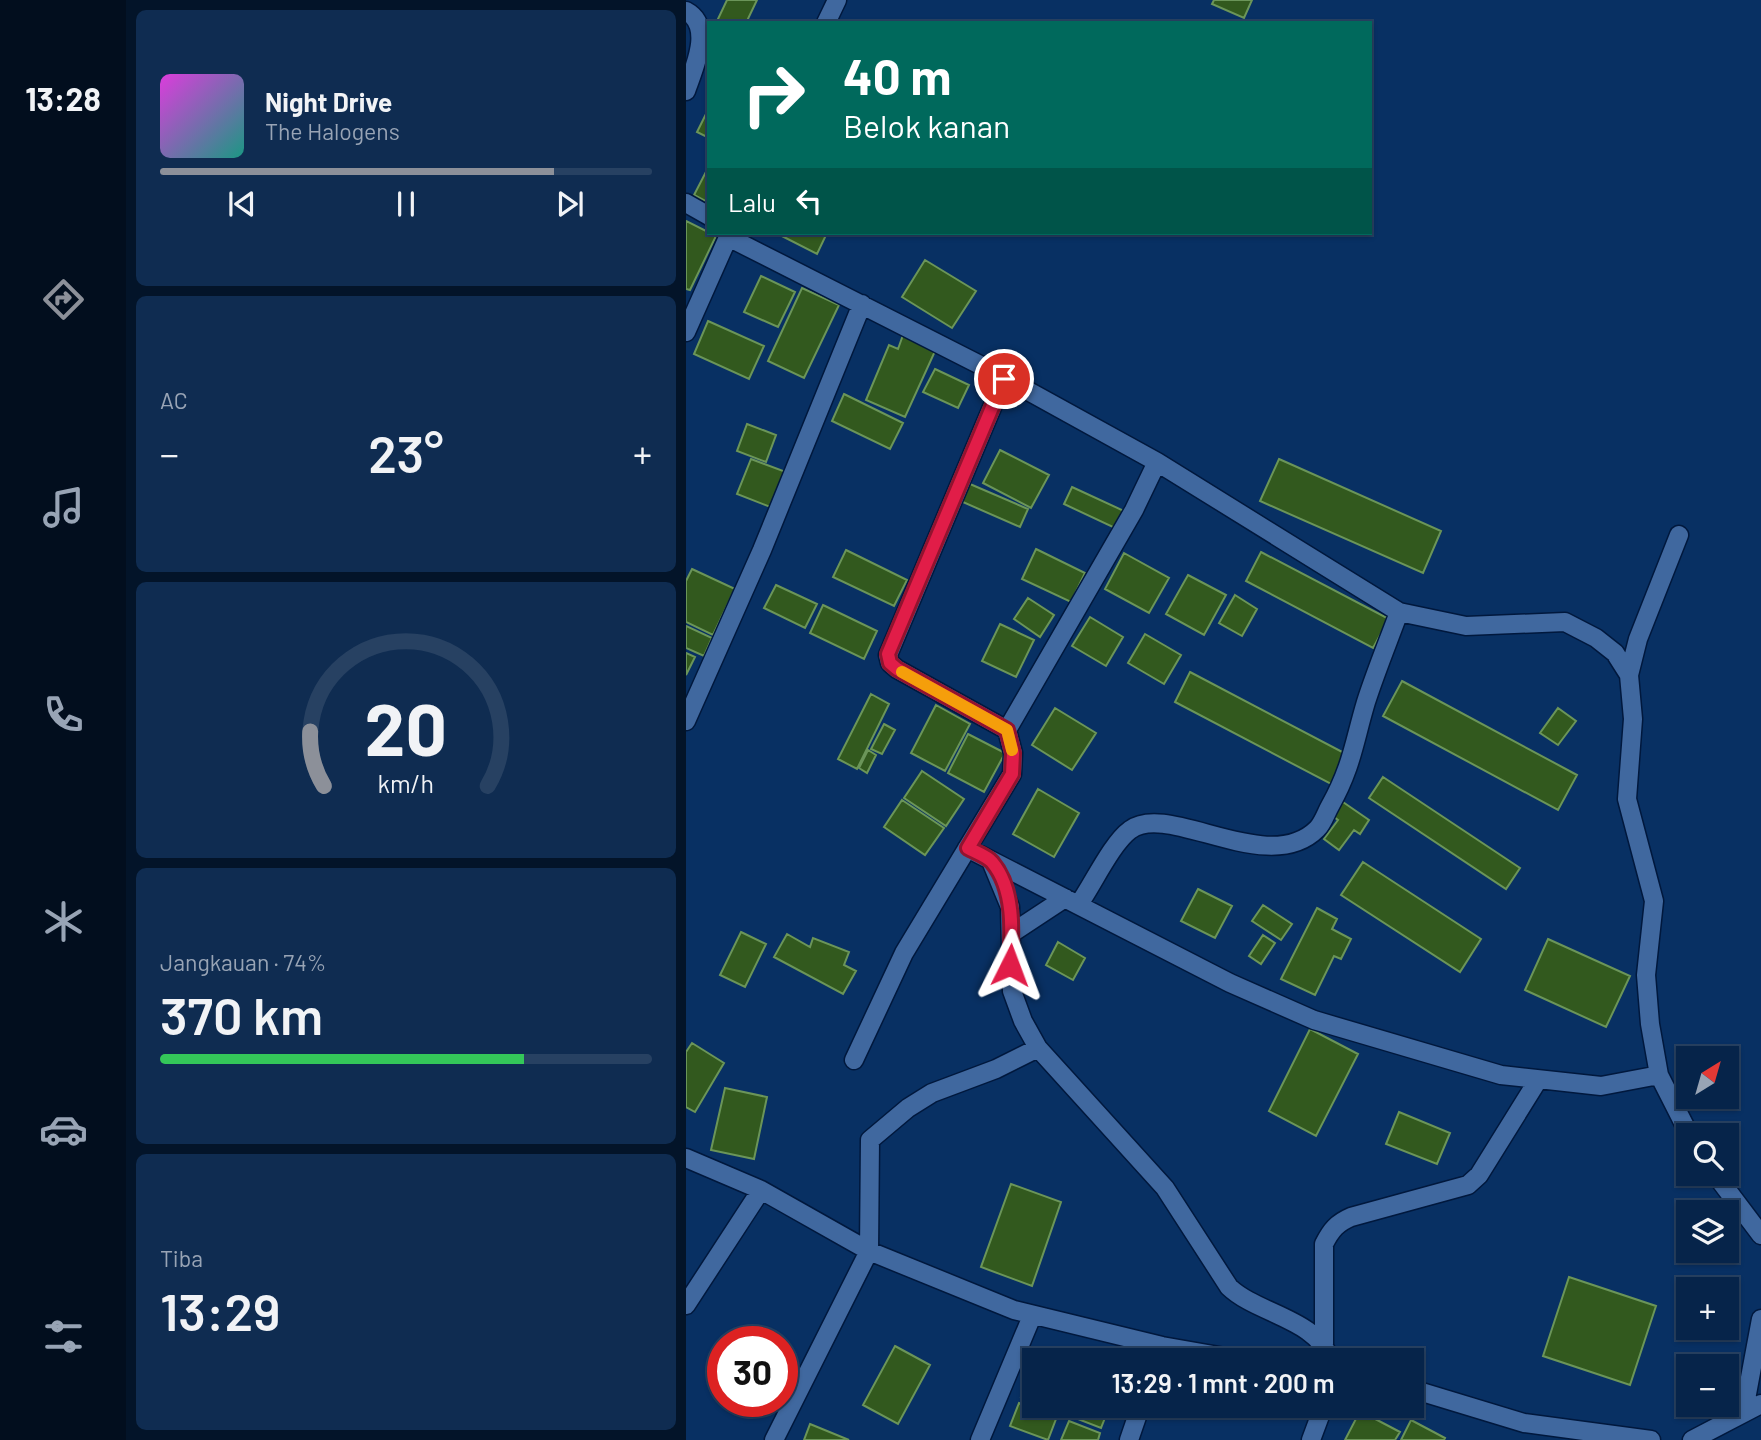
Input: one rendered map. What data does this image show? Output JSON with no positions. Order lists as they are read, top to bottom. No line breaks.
{"north":"top right","page":{"tabs":"13:28","turn":["40 m","Belok kanan"],"song":["Night Drive","The Halogens"],"then":"Lalu","tile":["AC",["Jangkauan · 74%","370 km"],["Tiba","13:29"]],"heat":["−","23°","+"],"map_buttons":["+","−"],"limit":"30","trip":"13:29 · 1 mnt · 200 m","gauge":["20","km/h"]}}
